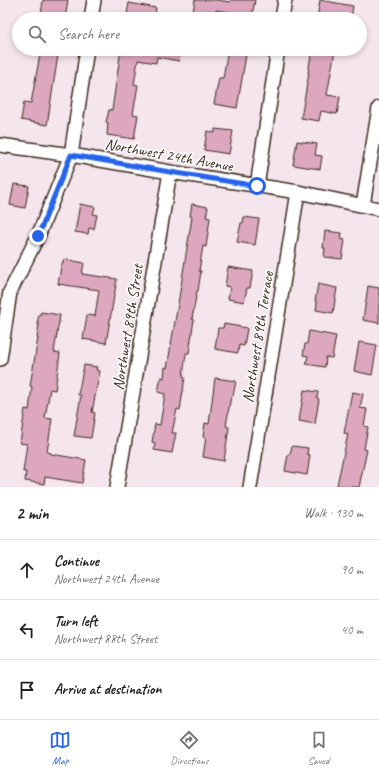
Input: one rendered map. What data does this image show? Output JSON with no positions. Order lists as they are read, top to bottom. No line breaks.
{"streets":{"street":["Northwest 24th Avenue","Northwest 89th Street","Northwest 89th Terrace"]},"crossings":[["Northwest 24th Avenue","Northwest 89th Street"],["Northwest 24th Avenue","Northwest 89th Terrace"]],"page":{"search":"Search here","heading":["2 min","Walk · 130 m"],"list":[["Continue","Northwest 24th Avenue","90 m"],["Turn left","Northwest 88th Street","40 m"],"Arrive at destination"],"nav":["Map","Directions","Saved"]}}
